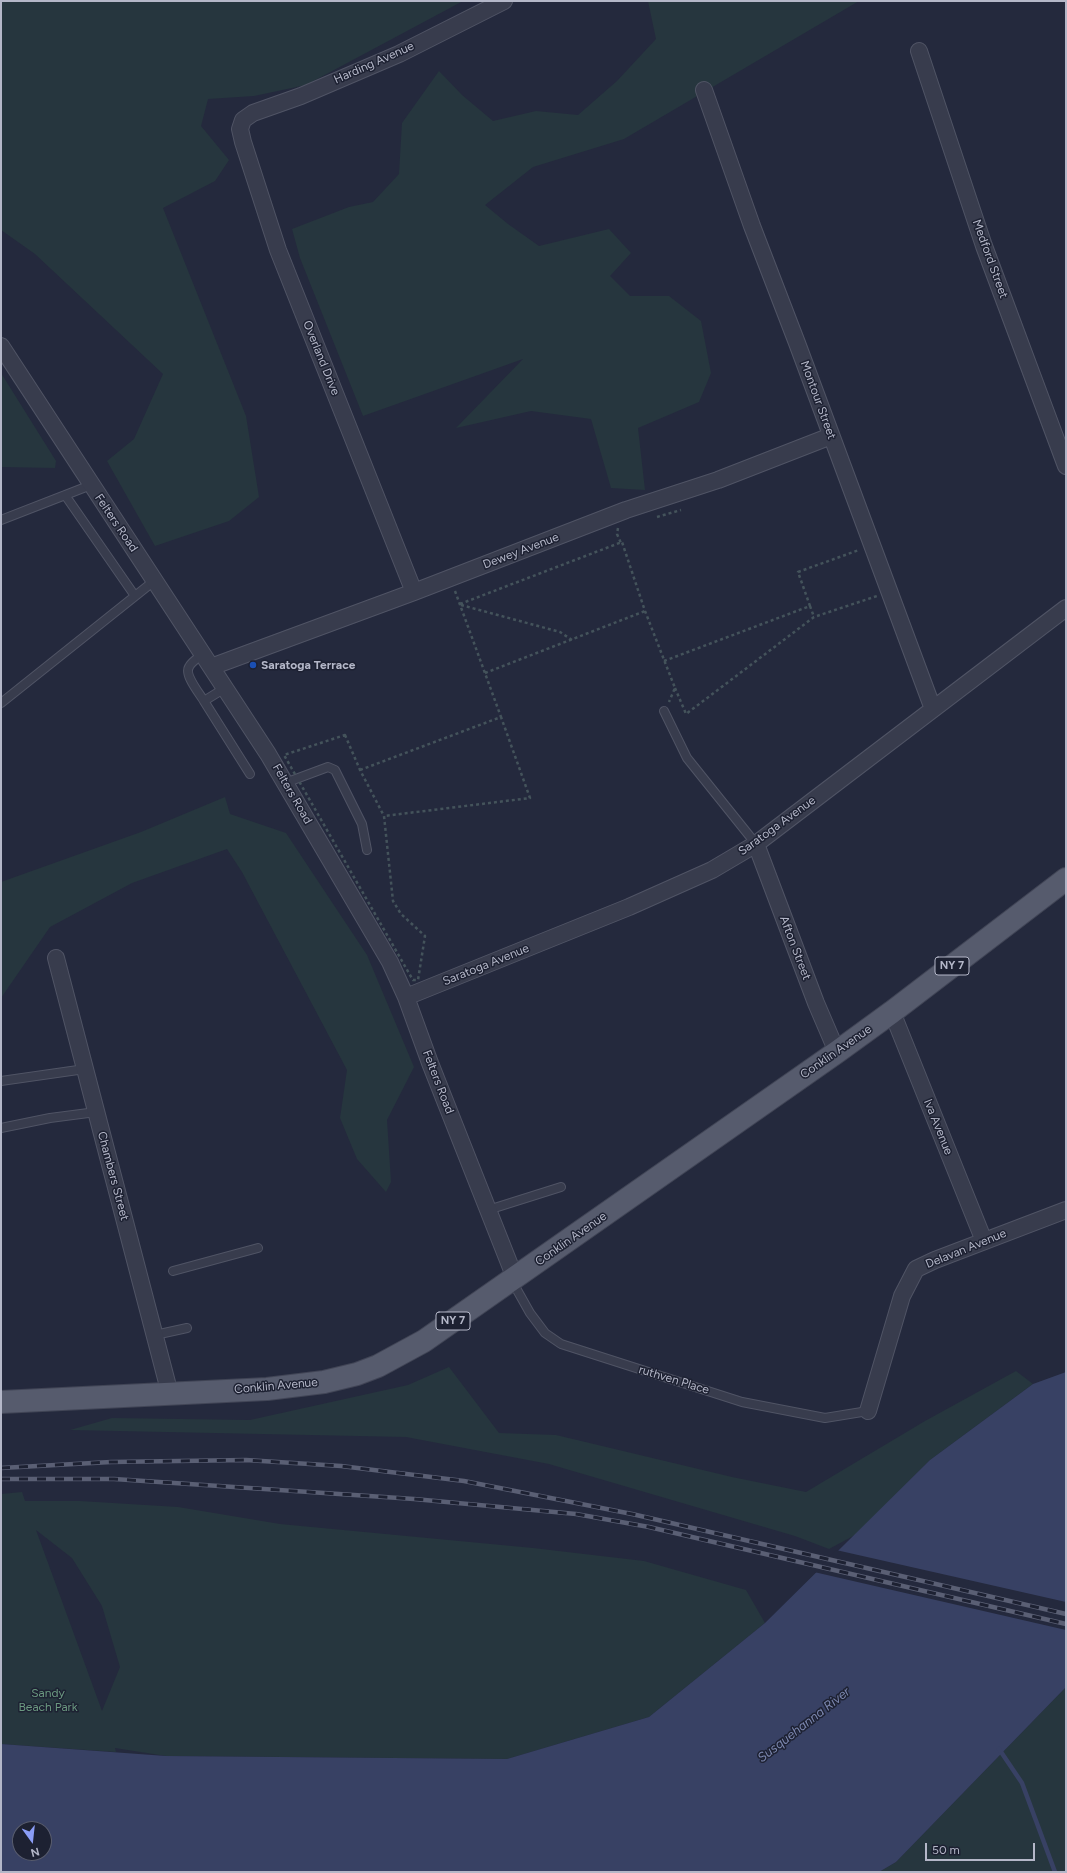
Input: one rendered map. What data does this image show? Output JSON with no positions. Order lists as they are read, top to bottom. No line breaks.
{"streets":{"main road":["NY 7","Conklin Avenue"],"street":["Harding Avenue","Medford Street","Overland Drive","Montour Street","Felters Road","Dewey Avenue","Saratoga Avenue","Afton Street","Iva Avenue","Chambers Street","Delavan Avenue"],"lane":["ruthven Place"]},"crossings":[["Harding Avenue","Overland Drive"],["Overland Drive","Dewey Avenue"],["Montour Street","Dewey Avenue"],["Montour Street","Saratoga Avenue"],["Felters Road","Dewey Avenue"],["Felters Road","Saratoga Avenue"],["Felters Road","Conklin Avenue"],["Felters Road","ruthven Place"],["Saratoga Avenue","Afton Street"],["Afton Street","Conklin Avenue"],["Conklin Avenue","Iva Avenue"],["Conklin Avenue","Chambers Street"],["Conklin Avenue","ruthven Place"],["Iva Avenue","Delavan Avenue"],["Delavan Avenue","ruthven Place"]],"water":["Susquehanna River"],"parks":["Sandy Beach Park"],"places":["Saratoga Terrace"],"scale_bar":"50 m","north":"bottom"}
